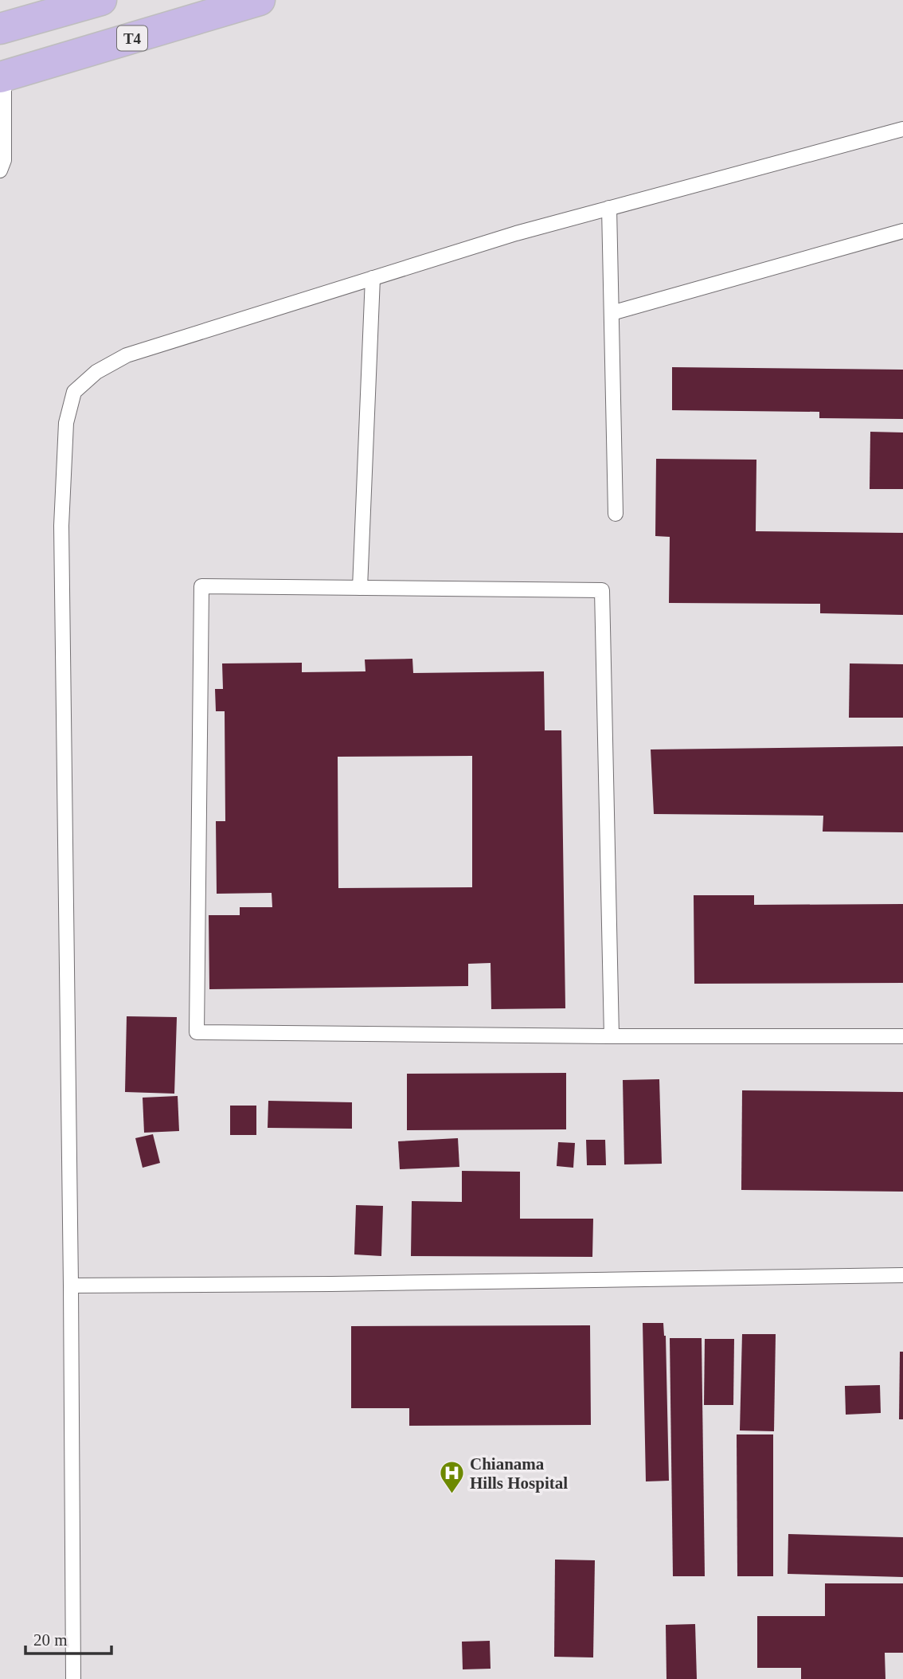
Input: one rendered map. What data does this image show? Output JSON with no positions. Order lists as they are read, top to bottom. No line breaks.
{"streets":{"main road":["T4"]},"places":{"hospital":["Chianama Hills Hospital"]},"scale_bar":"20 m"}
